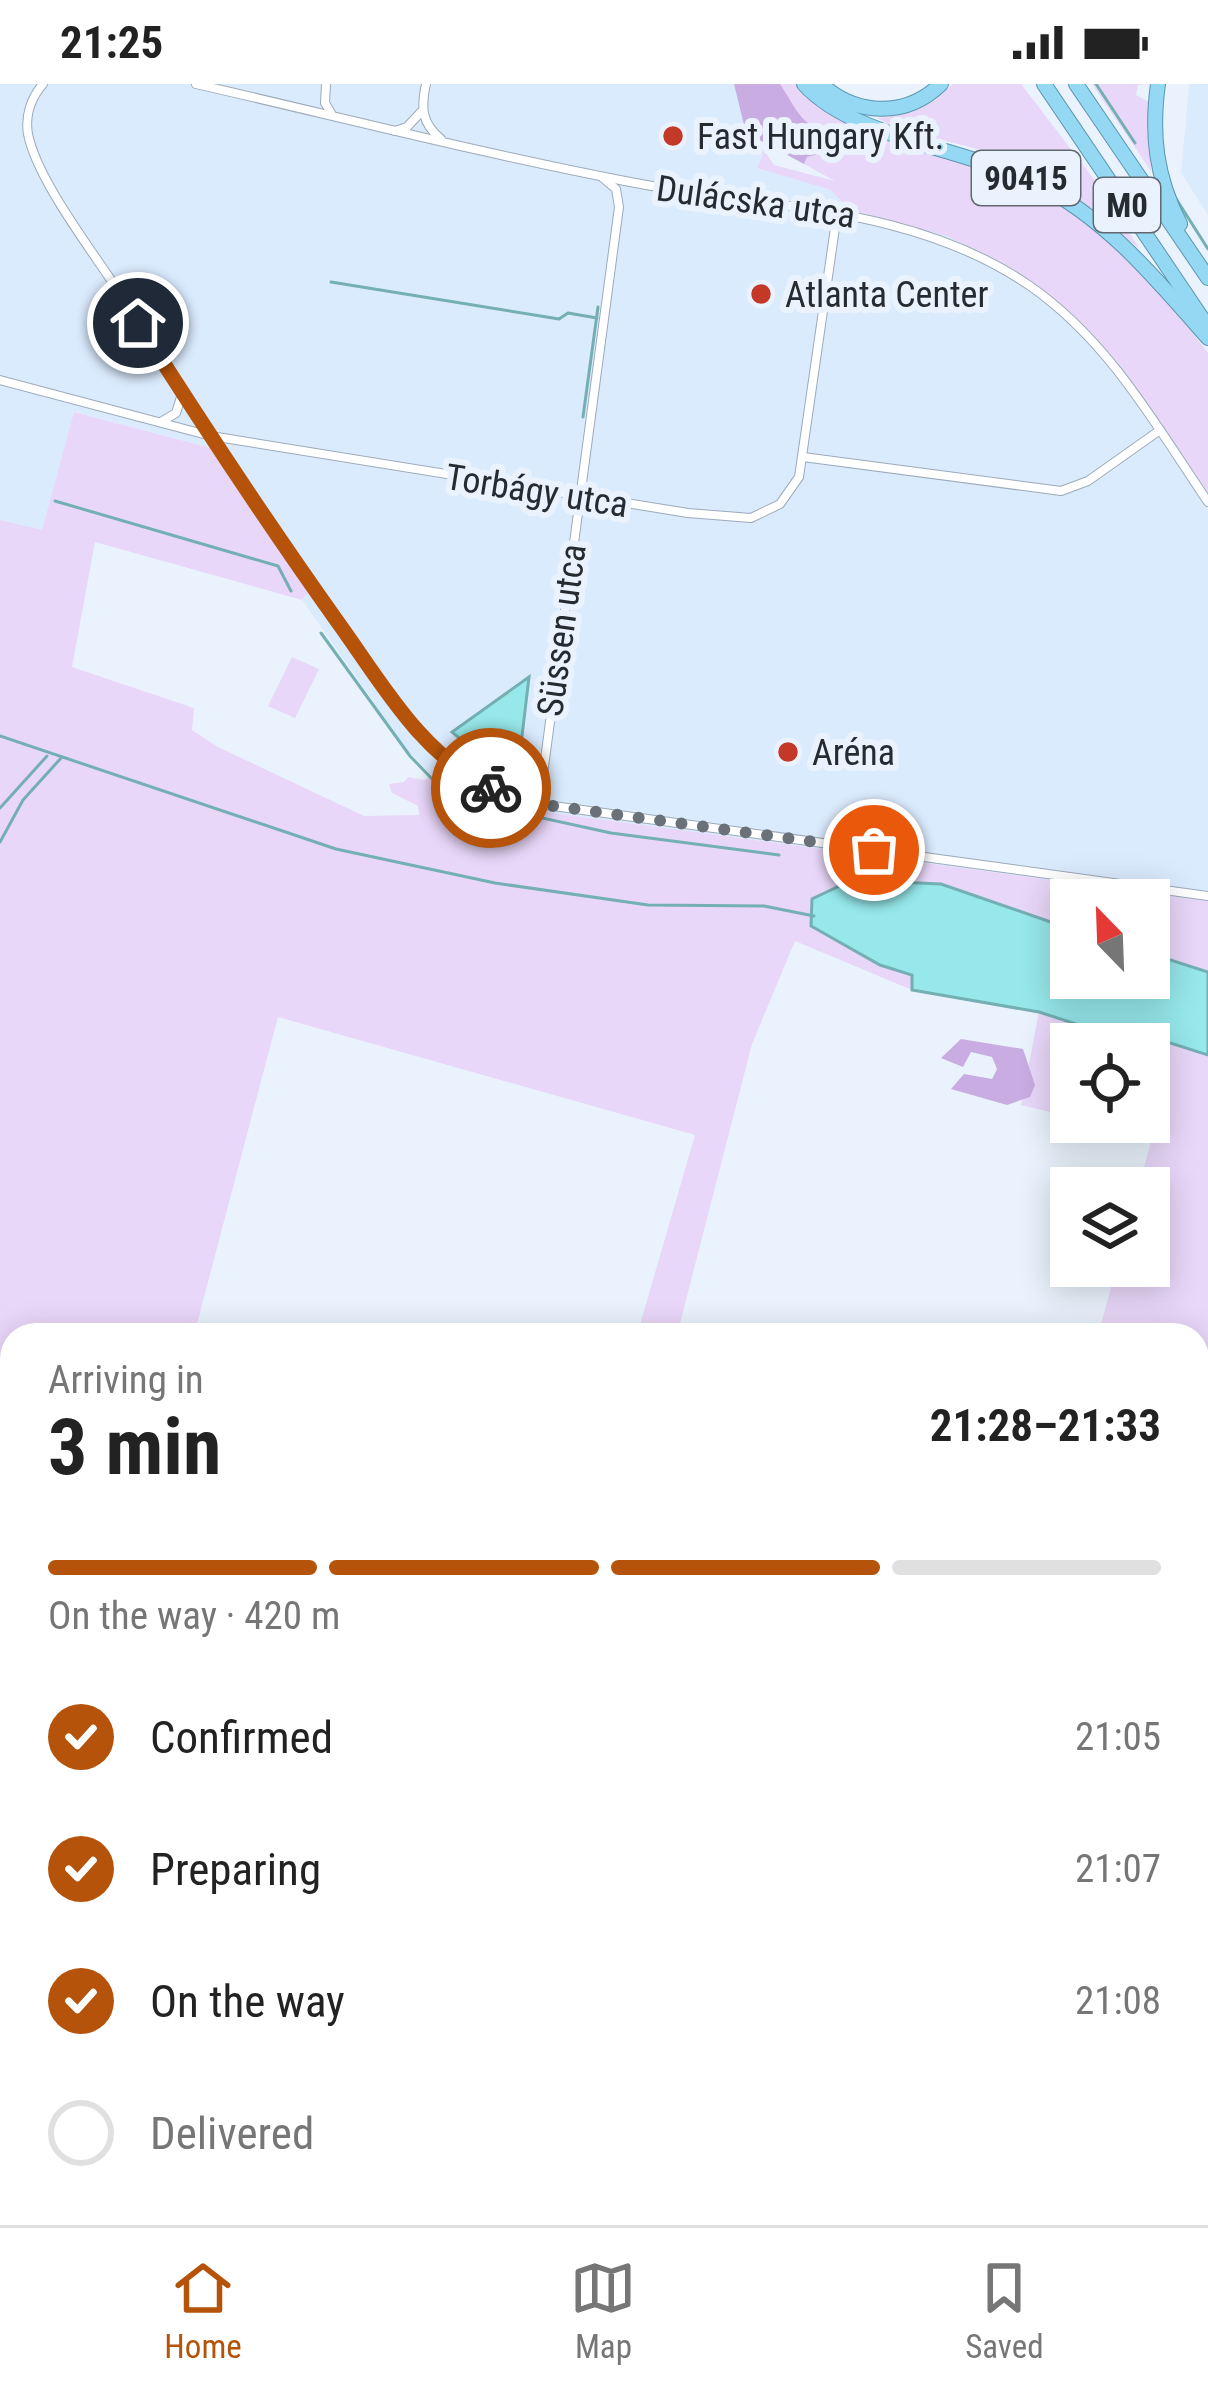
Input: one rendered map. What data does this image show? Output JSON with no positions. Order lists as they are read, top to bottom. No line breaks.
{"streets":{"highway":["90415","M0"],"street":["Dulácska utca","Torbágy utca","Süssen utca"]},"crossings":[["Dulácska utca","Torbágy utca"],["Dulácska utca","Süssen utca"],["Torbágy utca","Süssen utca"]],"places":["Fast Hungary Kft.","Atlanta Center","Aréna"],"north":"top left","page":{"status":"21:25","heading":["3 min","Arriving in","21:28–21:33"],"bar":"On the way · 420 m","list":[["Confirmed","21:05"],["Preparing","21:07"],["On the way","21:08"],"Delivered"],"tabs":["Home","Map","Saved"]}}
